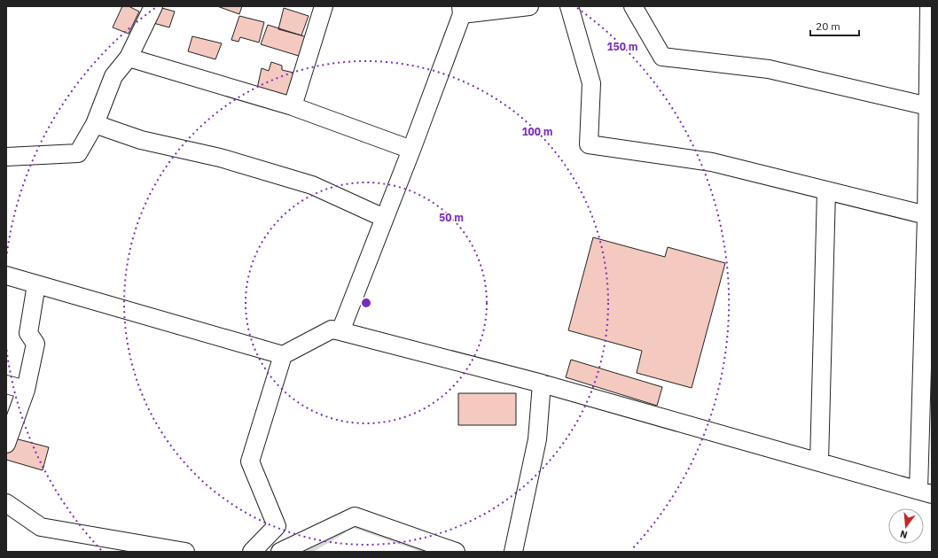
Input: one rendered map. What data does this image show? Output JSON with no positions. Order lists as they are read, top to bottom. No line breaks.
{"scale_bar":"20 m","north":"bottom","rings":["150 m","100 m","50 m"]}
